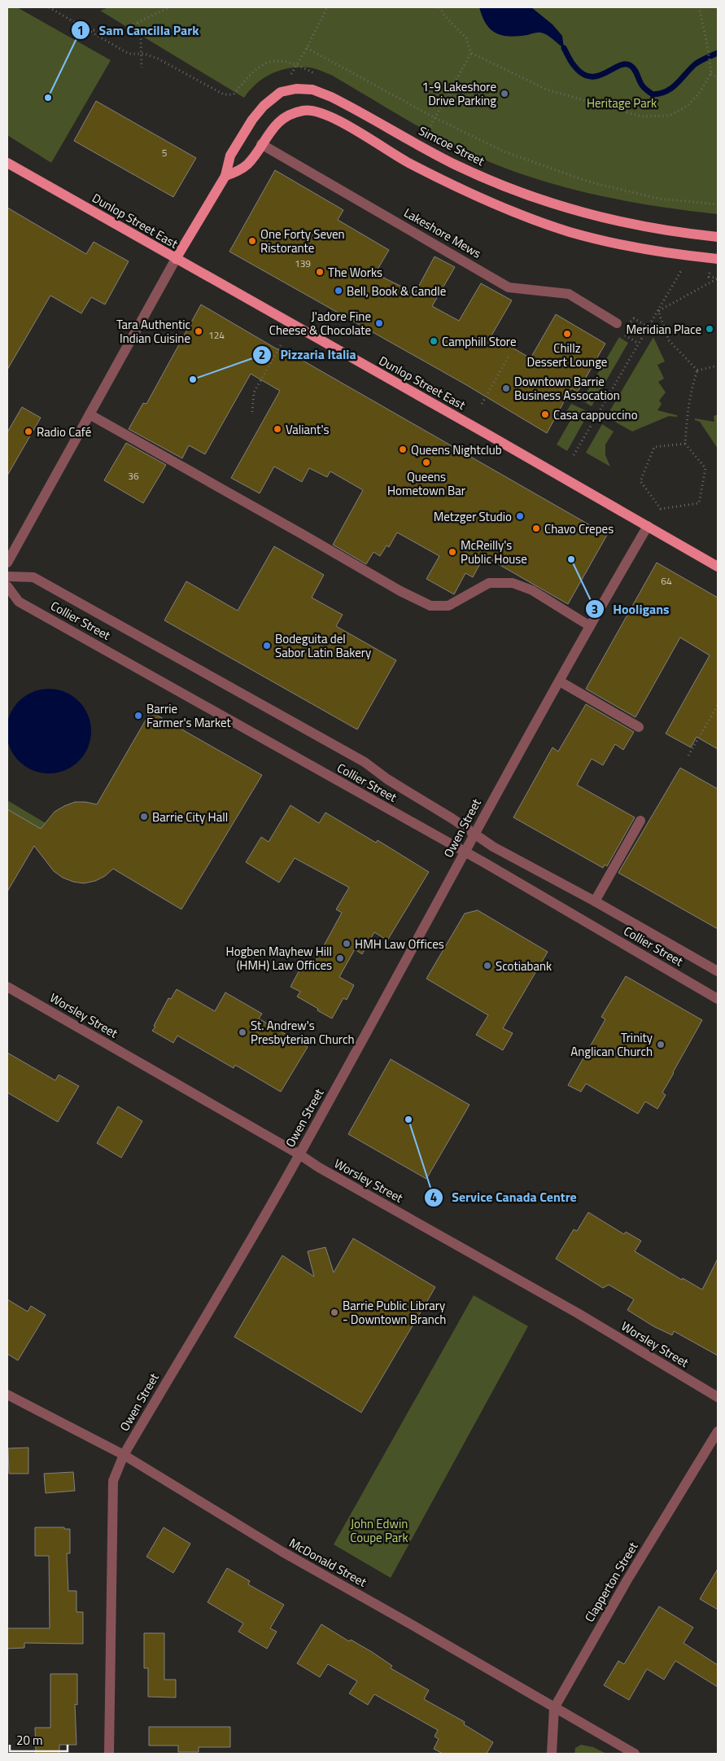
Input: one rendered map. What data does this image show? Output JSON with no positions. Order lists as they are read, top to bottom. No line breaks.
{"streets":{"main road":["Simcoe Street","Dunlop Street East"],"street":["Lakeshore Mews","Collier Street","Owen Street","Worsley Street","McDonald Street","Clapperton Street"]},"crossings":[["Dunlop Street East","Owen Street"],["Collier Street","Owen Street"],["Owen Street","Worsley Street"],["Owen Street","McDonald Street"],["McDonald Street","Clapperton Street"]],"parks":["Heritage Park","John Edwin Coupe Park"],"places":["1-9 Lakeshore Drive Parking","Sam Cancilla Park","One Forty Seven Ristorante","The Works","Bell, Book & Candle","J'adore Fine Cheese & Chocolate","Meridian Place","Tara Authentic Indian Cuisine","Chillz Dessert Lounge","Camphill Store","Pizzaria Italia","Downtown Barrie Business Assocation","Casa cappuccino","Valiant's","Radio Café","Queens Nightclub","Queens Hometown Bar","Metzger Studio","Chavo Crepes","McReilly's Public House","Hooligans","Bodeguita del Sabor Latin Bakery","Barrie Farmer's Market","Barrie City Hall","HMH Law Offices","Hogben Mayhew Hill (HMH) Law Offices","Scotiabank","St. Andrew's Presbyterian Church","Trinity Anglican Church","Service Canada Centre","Barrie Public Library - Downtown Branch"],"house_numbers":["5","139","124","36","64"],"scale_bar":"20 m"}
